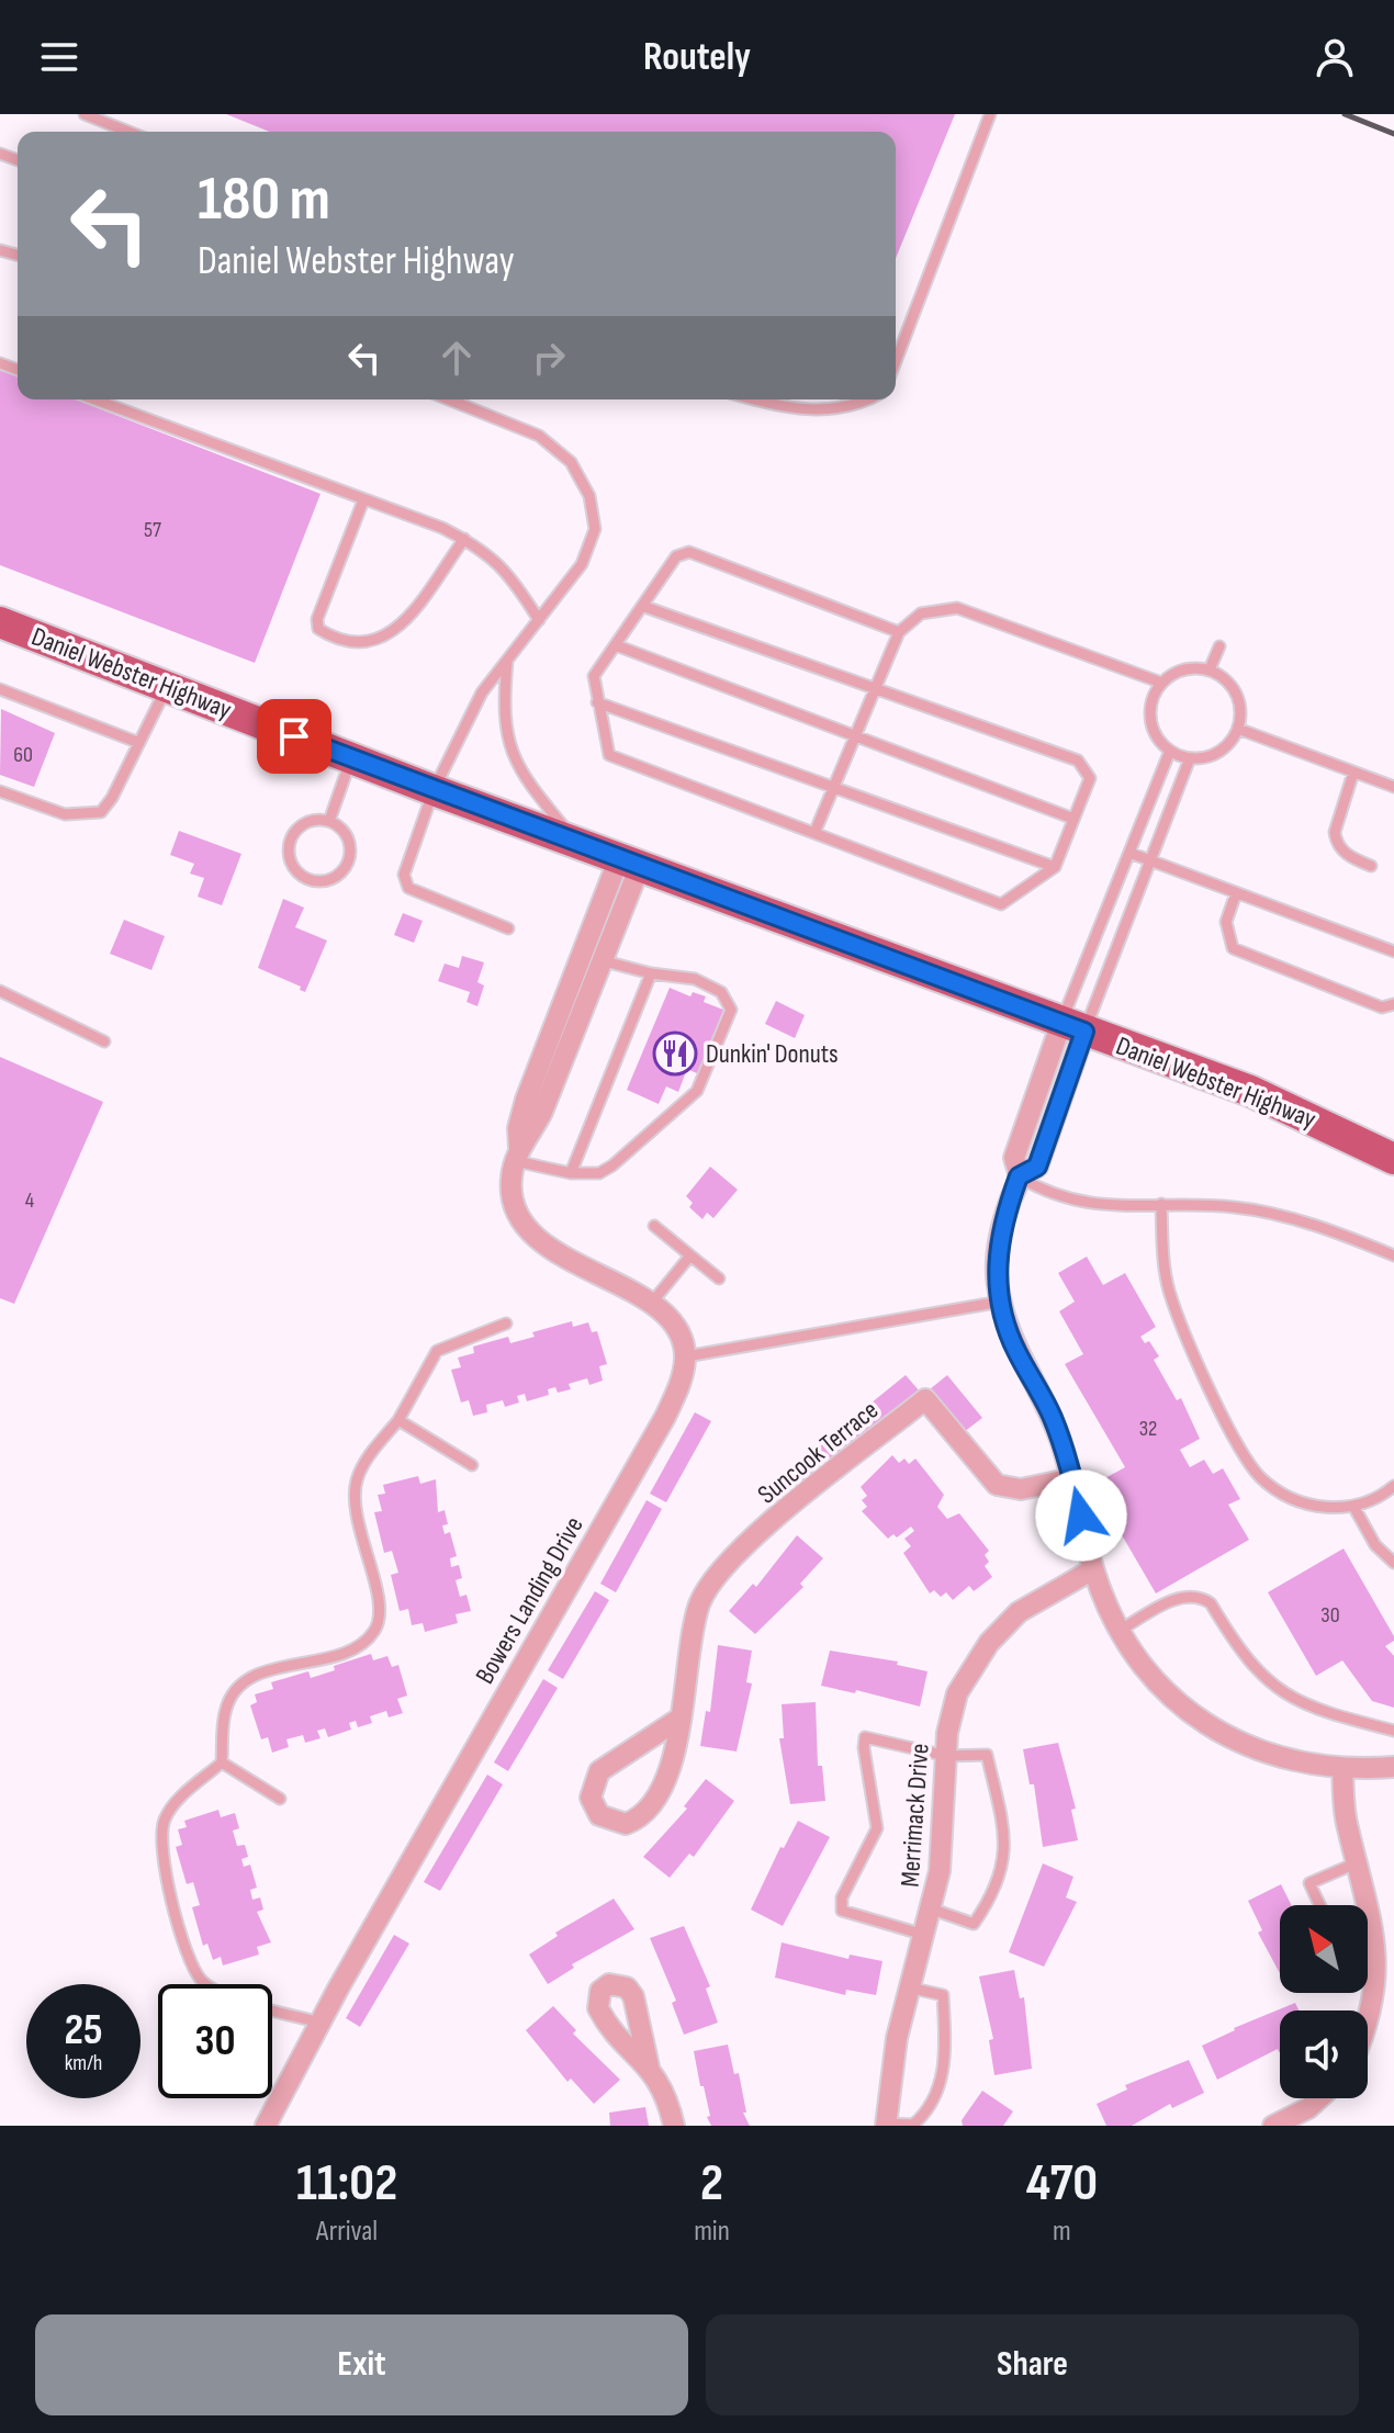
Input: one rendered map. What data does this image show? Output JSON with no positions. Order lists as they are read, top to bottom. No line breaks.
{"streets":{"main road":["Daniel Webster Highway"],"street":["Suncook Terrace","Bowers Landing Drive","Merrimack Drive"]},"places":{"restaurant":["Dunkin' Donuts"]},"house_numbers":["57","60","4","32","30"],"north":"top left","page":{"header":"Routely","turn":["180 m","Daniel Webster Highway"],"speed":"25 km/h","limit":"30","eta":["11:02","Arrival","2","min","470","m"],"buttons":["Exit","Share"]}}
